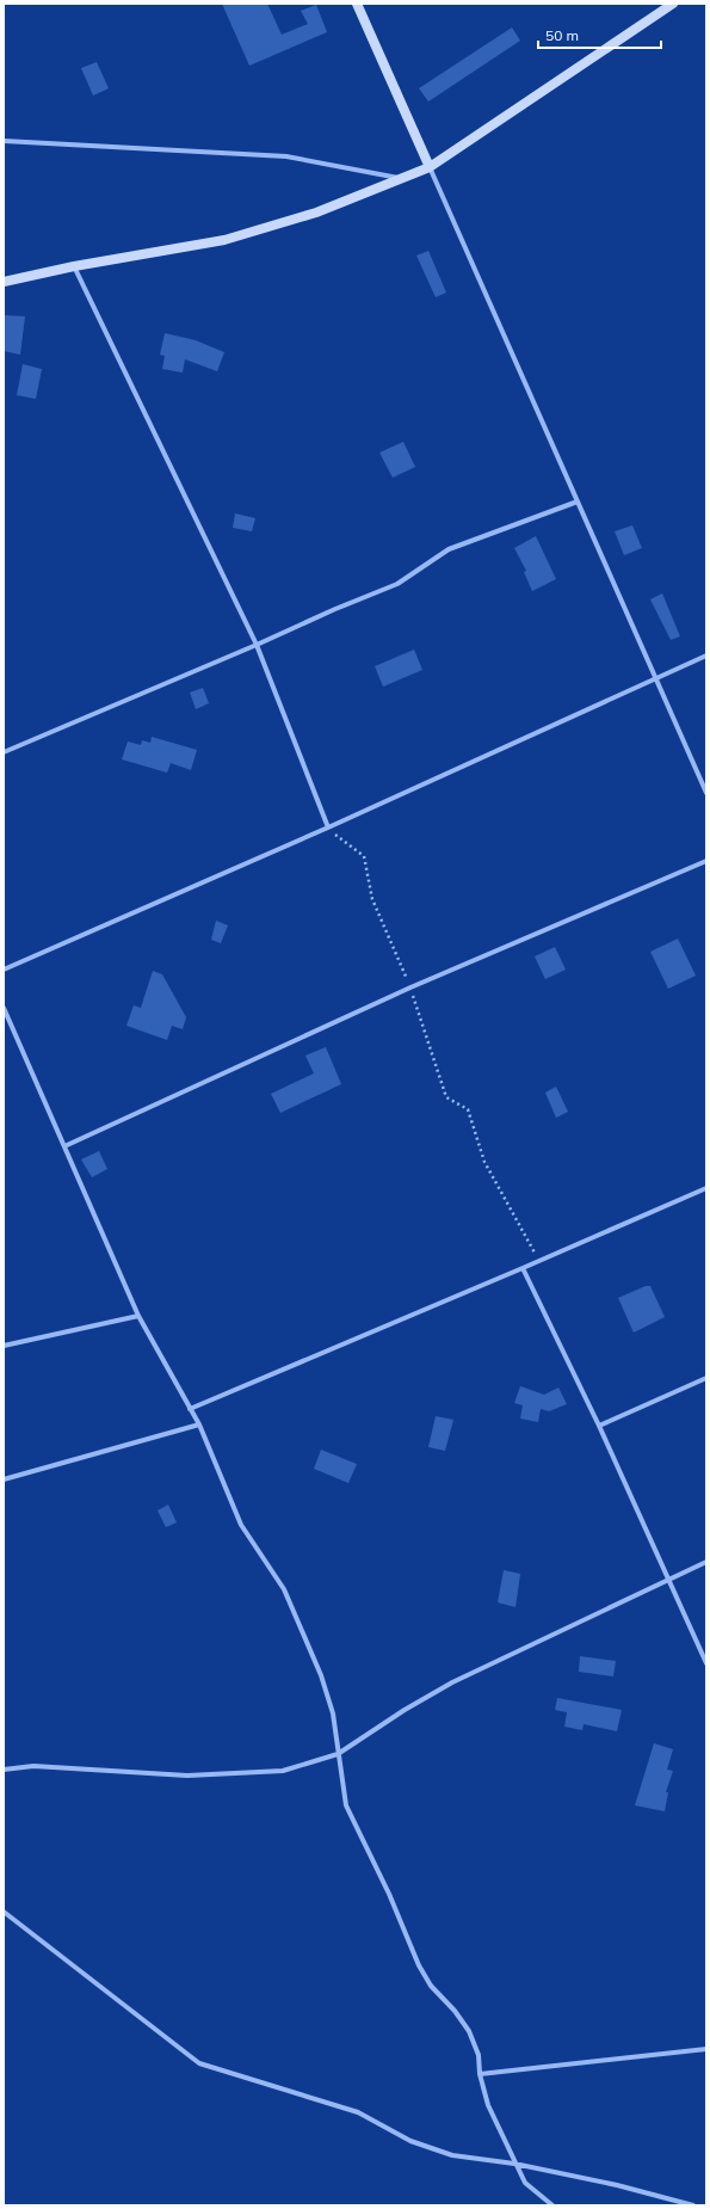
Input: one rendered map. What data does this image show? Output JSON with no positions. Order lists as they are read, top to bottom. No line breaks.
{"scale_bar":"50 m"}
